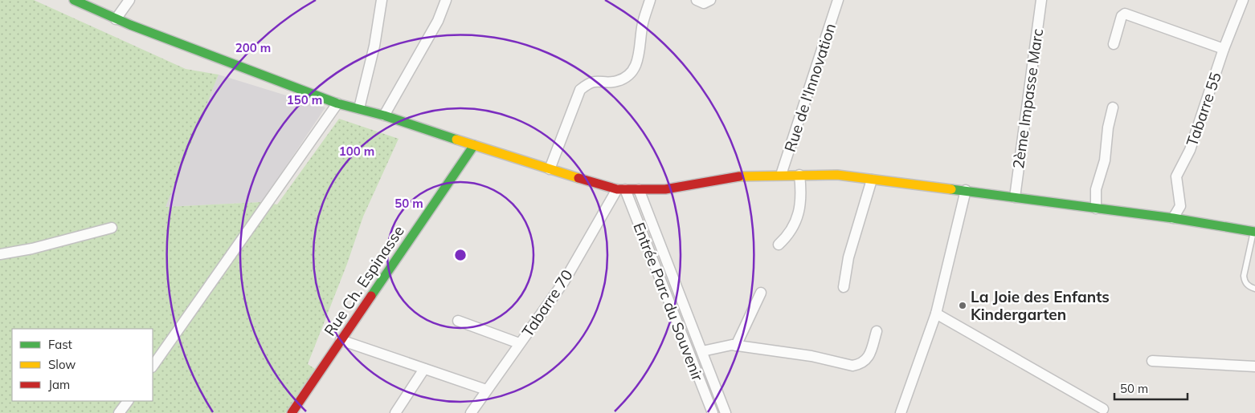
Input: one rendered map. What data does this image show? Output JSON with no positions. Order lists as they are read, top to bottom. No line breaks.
{"streets":{"main road":["Rue Ch. Espinasse"],"street":["Rue de l'Innovation","2ème Impasse Marc","Tabarre 55","Entrée Parc du Souvenir","Tabarre 70"]},"crossings":[["Entrée Parc du Souvenir","Tabarre 70"]],"places":["La Joie des Enfants Kindergarten"],"legend":["Fast","Slow","Jam"],"scale_bar":"50 m","rings":["200 m","150 m","100 m","50 m"]}
